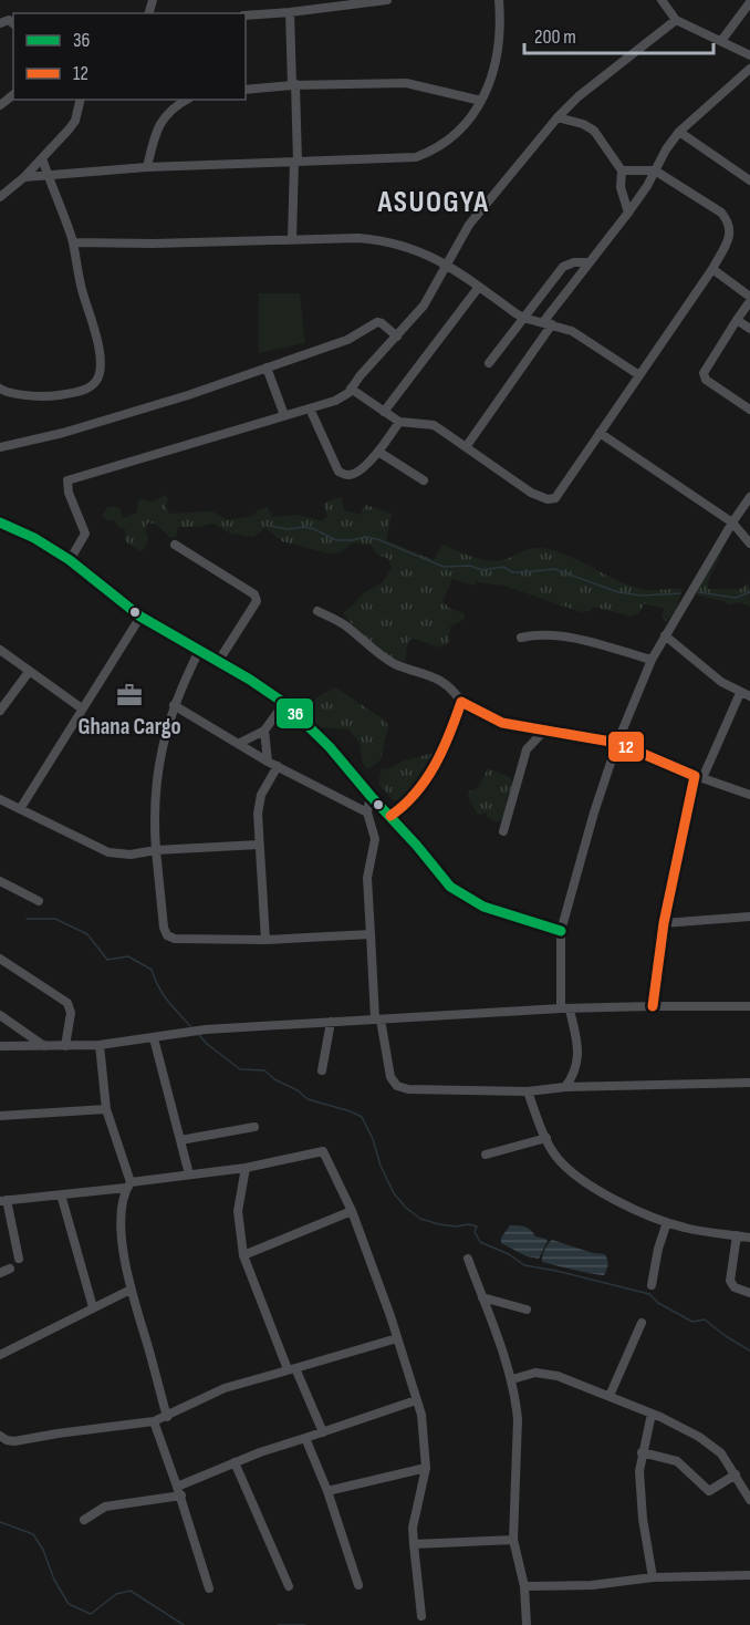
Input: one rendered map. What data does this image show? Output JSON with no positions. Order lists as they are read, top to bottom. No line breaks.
{"districts":["ASUOGYA"],"places":{"office":["Ghana Cargo"]},"lines":["transit line 36","transit line 12"],"legend":["36","12"],"scale_bar":"200 m"}
